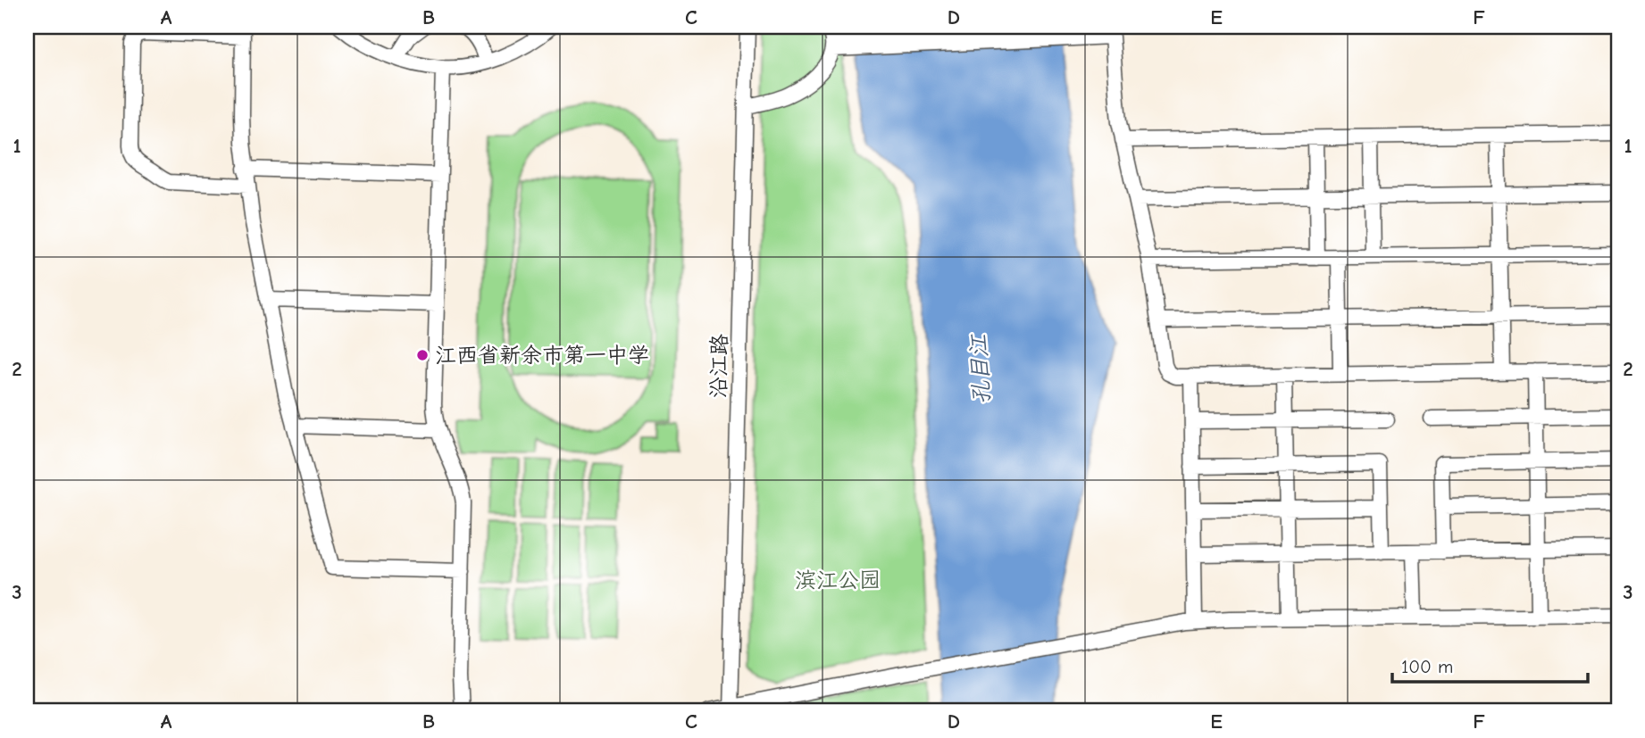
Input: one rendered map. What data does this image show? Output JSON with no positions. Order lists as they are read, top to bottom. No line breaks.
{"streets":{"street":["沿江路"]},"water":["孔目江"],"parks":["滨江公园"],"places":["江西省新余市第一中学"],"scale_bar":"100 m","grid":{"columns":["A","B","C","D","E","F"],"rows":["1","2","3"]}}
